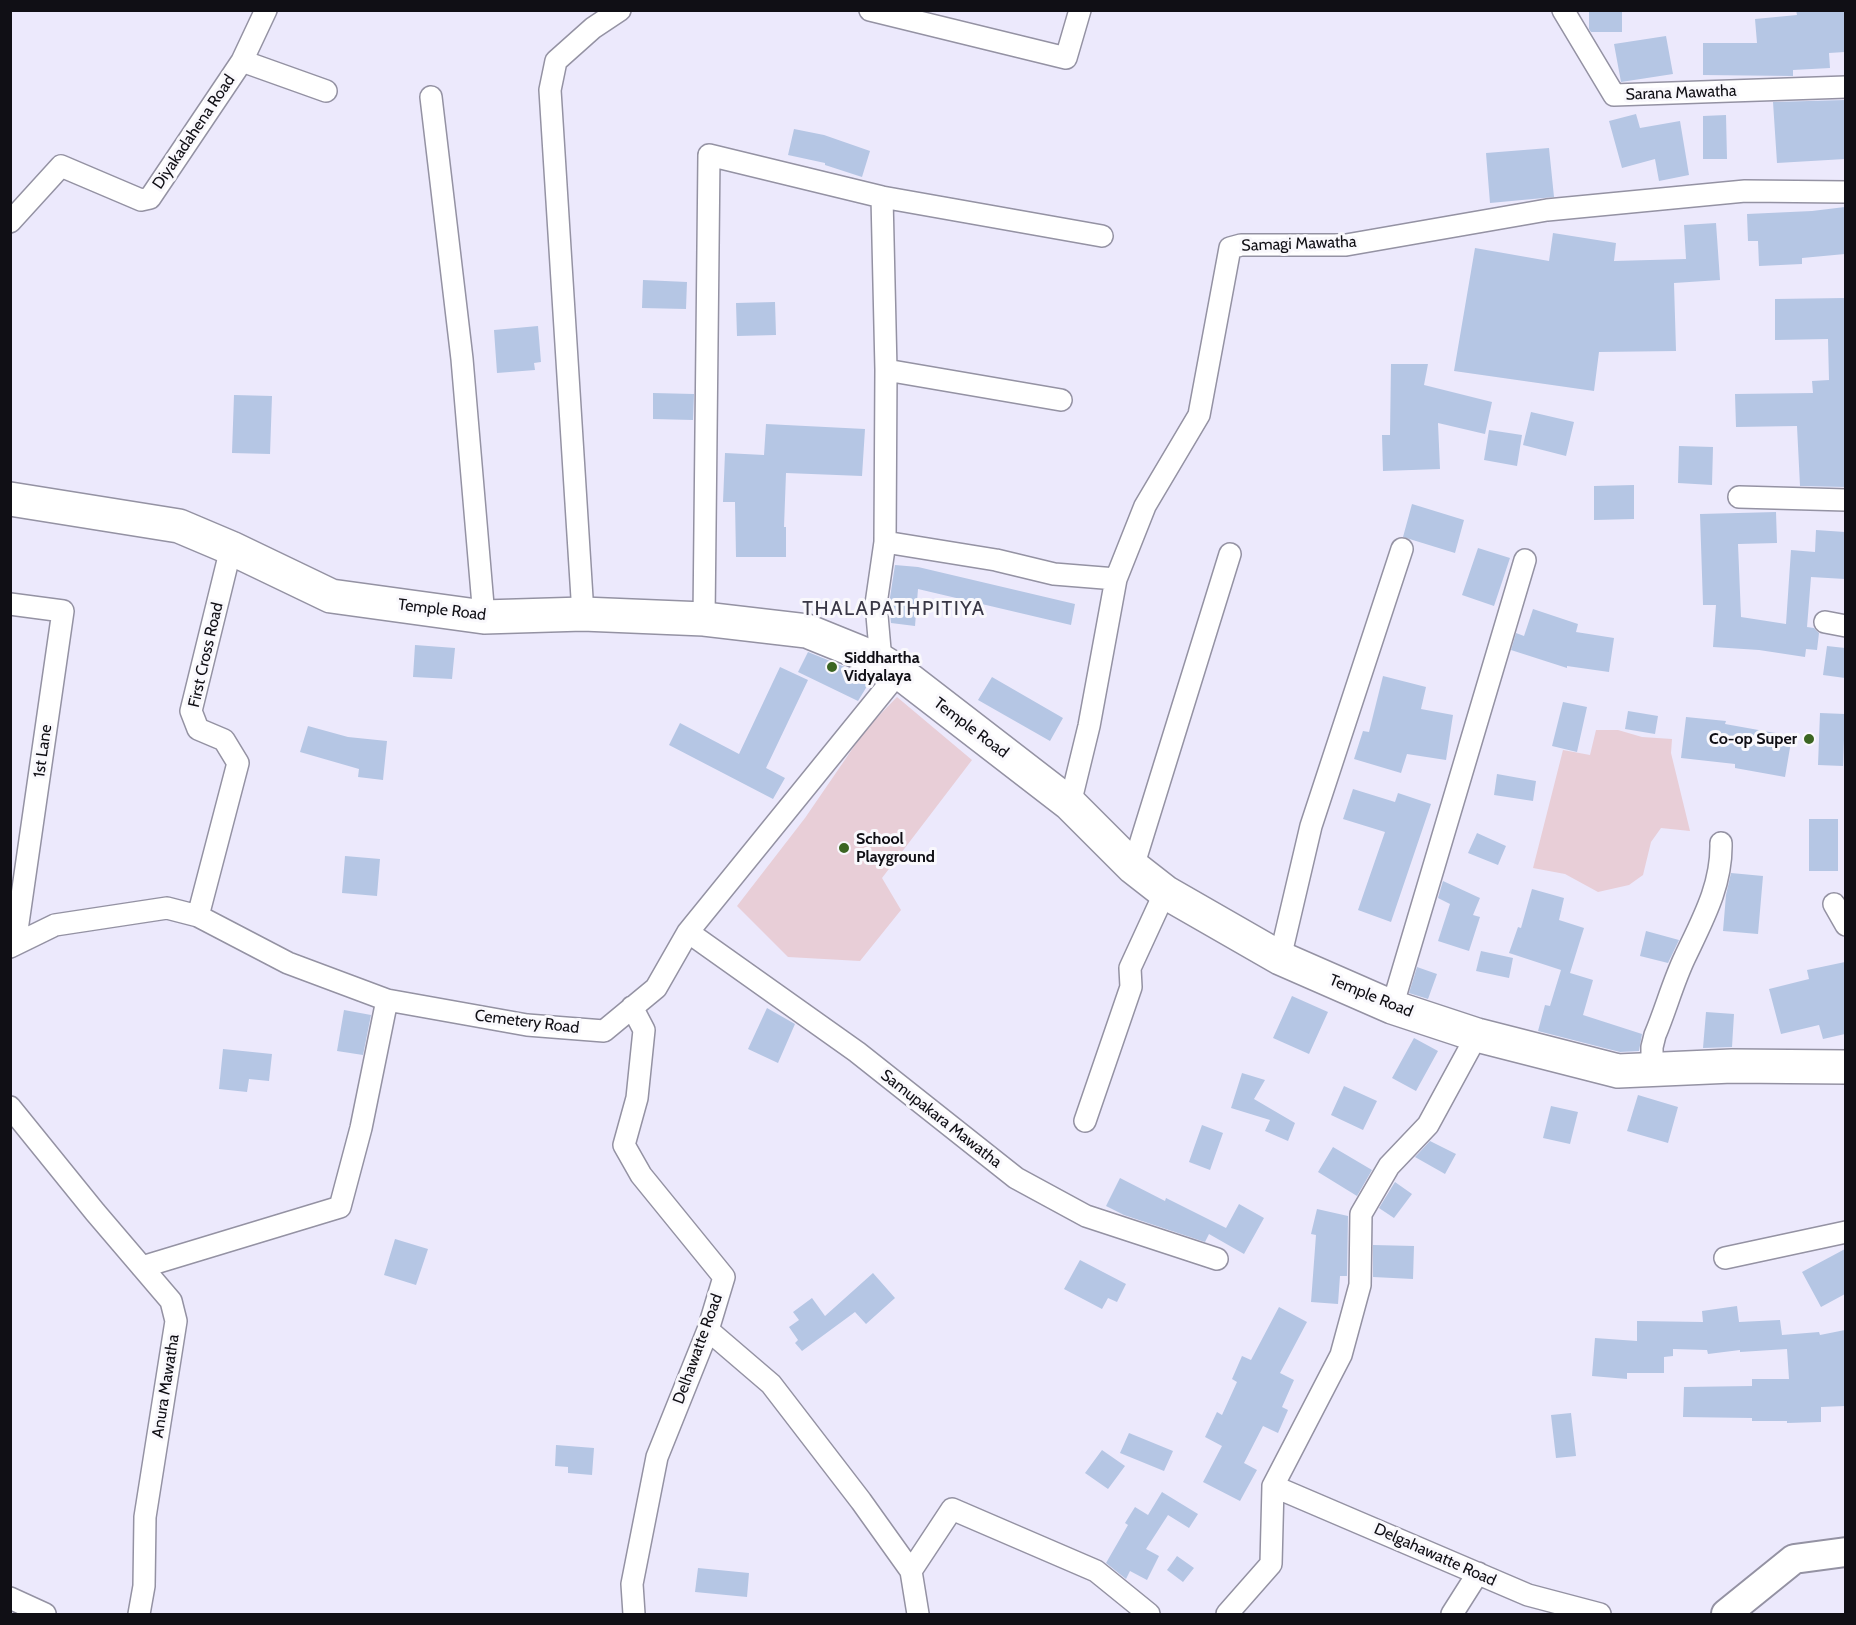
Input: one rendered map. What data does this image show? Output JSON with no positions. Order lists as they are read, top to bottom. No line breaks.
{"streets":{"main road":["Temple Road"],"street":["Sarana Mawatha","Diyakadahena Road","Samagi Mawatha","First Cross Road","1st Lane","Cemetery Road","Samupakara Mawatha","Delhawatte Road","Anura Mawatha","Delgahawatte Road"]},"crossings":[["Temple Road","First Cross Road"],["Temple Road","Cemetery Road"],["First Cross Road","Cemetery Road"],["1st Lane","Cemetery Road"],["Cemetery Road","Samupakara Mawatha"],["Cemetery Road","Delhawatte Road"]],"districts":["THALAPATHPITIYA"],"places":["Siddhartha Vidyalaya","Co-op Super","School Playground"]}
